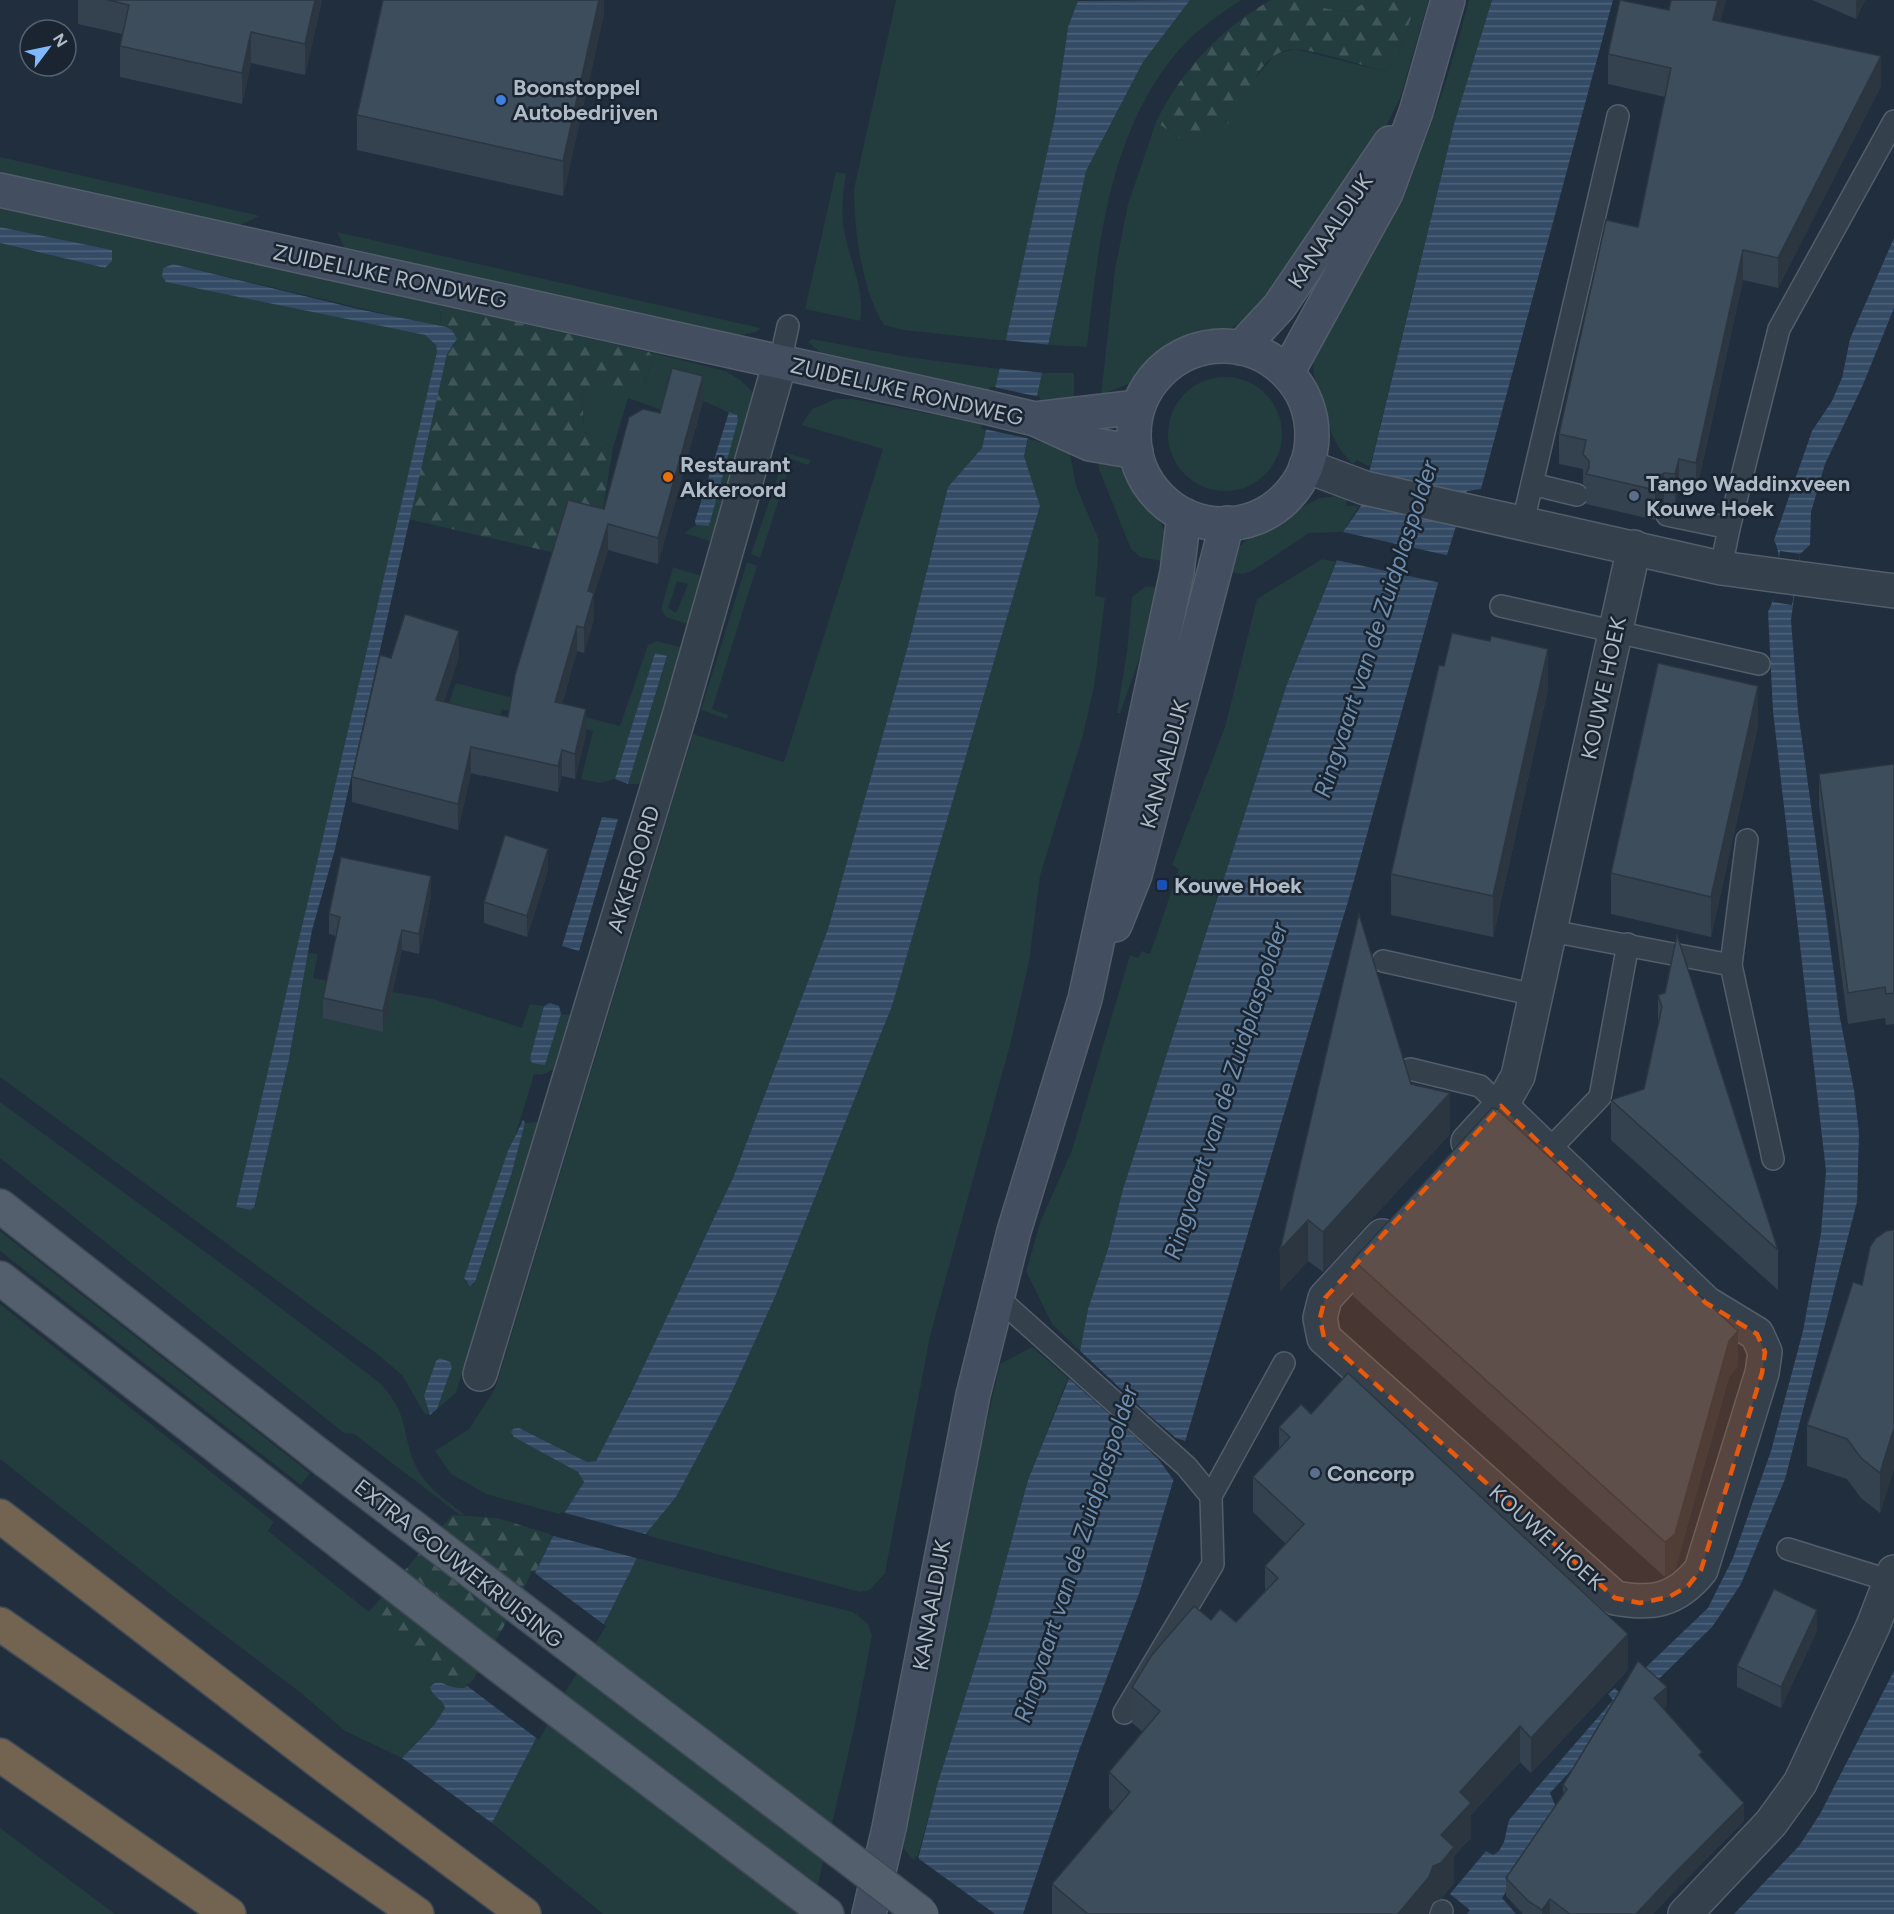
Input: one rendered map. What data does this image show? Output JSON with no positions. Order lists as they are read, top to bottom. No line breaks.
{"streets":{"main road":["KANAALDIJK","ZUIDELIJKE RONDWEG","EXTRA GOUWEKRUISING"],"street":["KOUWE HOEK","AKKEROORD"]},"crossings":[["KANAALDIJK","ZUIDELIJKE RONDWEG"],["ZUIDELIJKE RONDWEG","AKKEROORD"]],"water":["Ringvaart van de Zuidplaspolder"],"places":{"other":["Boonstoppel Autobedrijven","Restaurant Akkeroord","Tango Waddinxveen Kouwe Hoek","Concorp"],"transit":["Kouwe Hoek"]},"north":"top right"}
